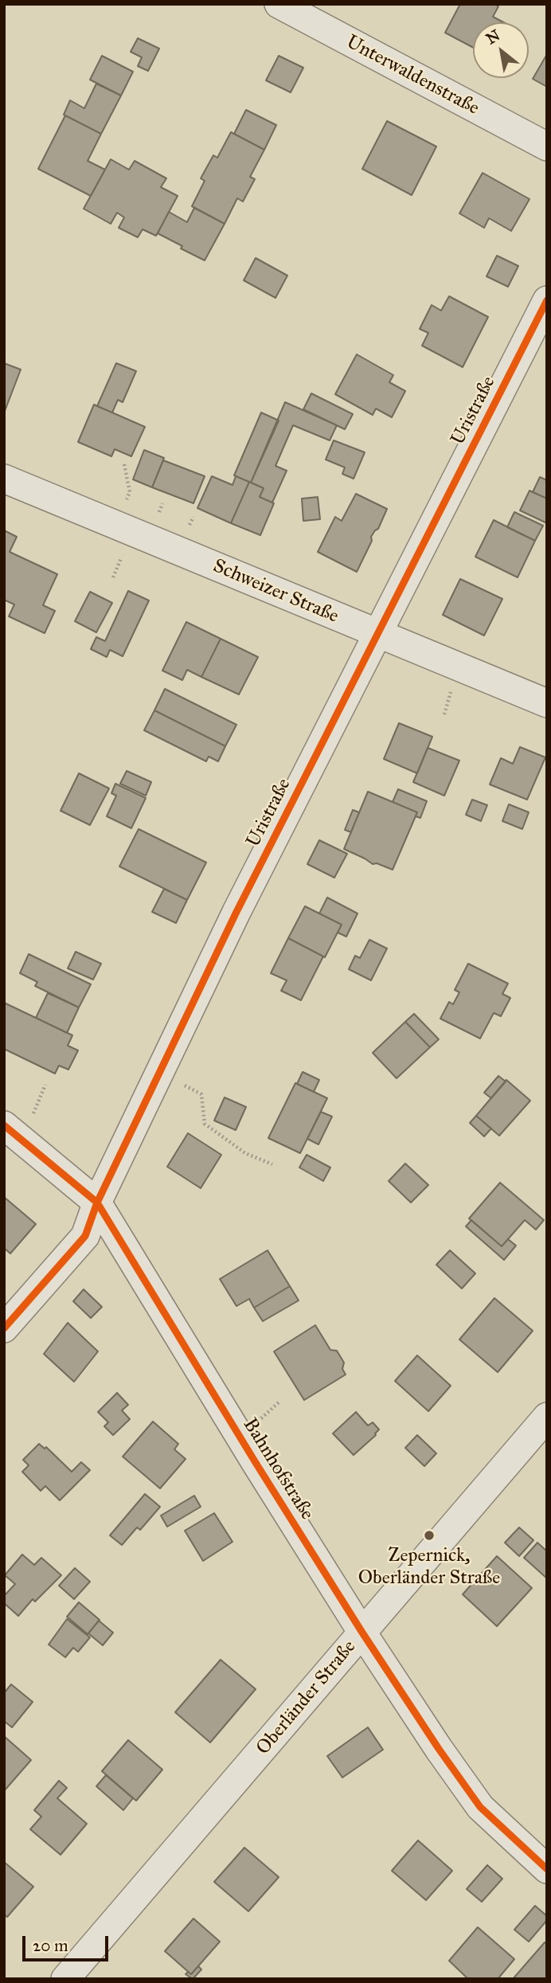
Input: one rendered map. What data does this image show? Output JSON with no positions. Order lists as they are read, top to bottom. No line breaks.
{"streets":{"street":["Unterwaldenstraße","Uristraße","Schweizer Straße","Bahnhofstraße","Oberländer Straße"]},"crossings":[["Uristraße","Schweizer Straße"],["Uristraße","Bahnhofstraße"],["Bahnhofstraße","Oberländer Straße"]],"places":["Zepernick, Oberländer Straße"],"scale_bar":"20 m","north":"top left"}
